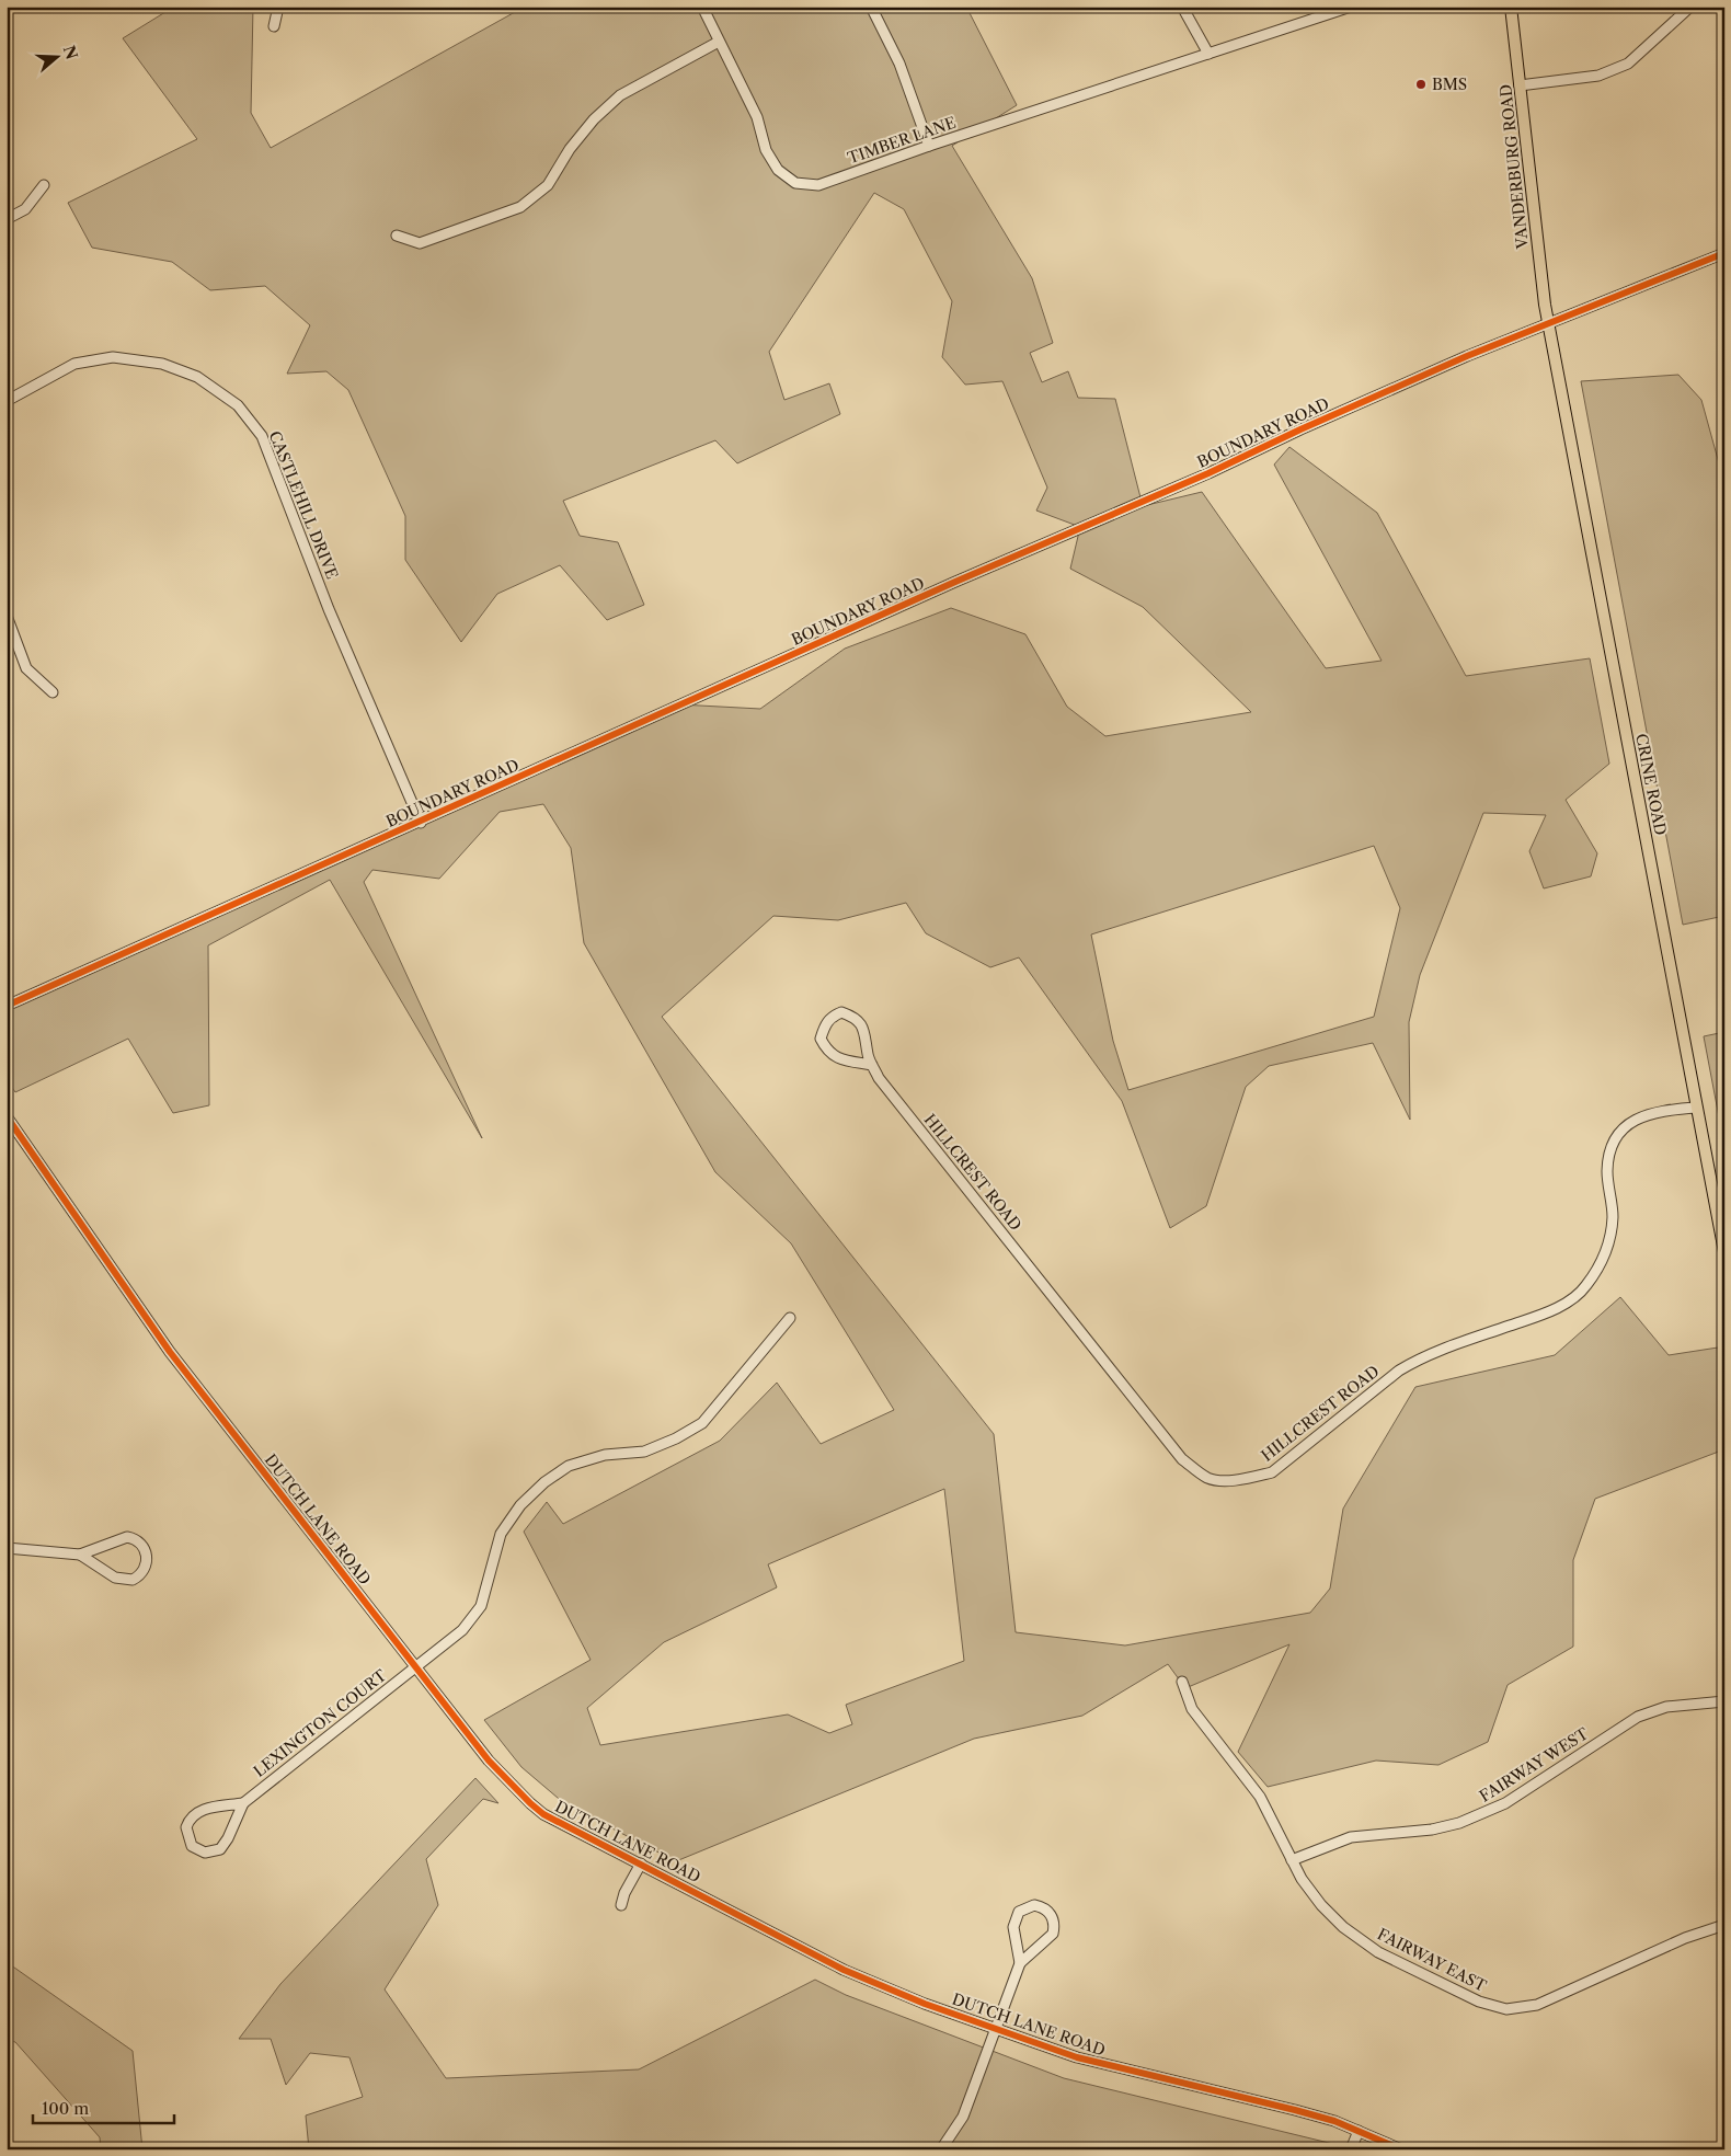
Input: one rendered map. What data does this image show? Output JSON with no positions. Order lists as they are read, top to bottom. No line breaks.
{"streets":{"main road":["VANDERBURG ROAD","CRINE ROAD"],"street":["TIMBER LANE","BOUNDARY ROAD","CASTLEHILL DRIVE","HILLCREST ROAD","DUTCH LANE ROAD","LEXINGTON COURT","FAIRWAY WEST","FAIRWAY EAST"]},"crossings":[["VANDERBURG ROAD","BOUNDARY ROAD"],["VANDERBURG ROAD","CRINE ROAD"],["BOUNDARY ROAD","CASTLEHILL DRIVE"],["BOUNDARY ROAD","CRINE ROAD"],["CRINE ROAD","HILLCREST ROAD"],["DUTCH LANE ROAD","LEXINGTON COURT"],["FAIRWAY WEST","FAIRWAY EAST"]],"places":["BMS"],"scale_bar":"100 m","north":"right"}
